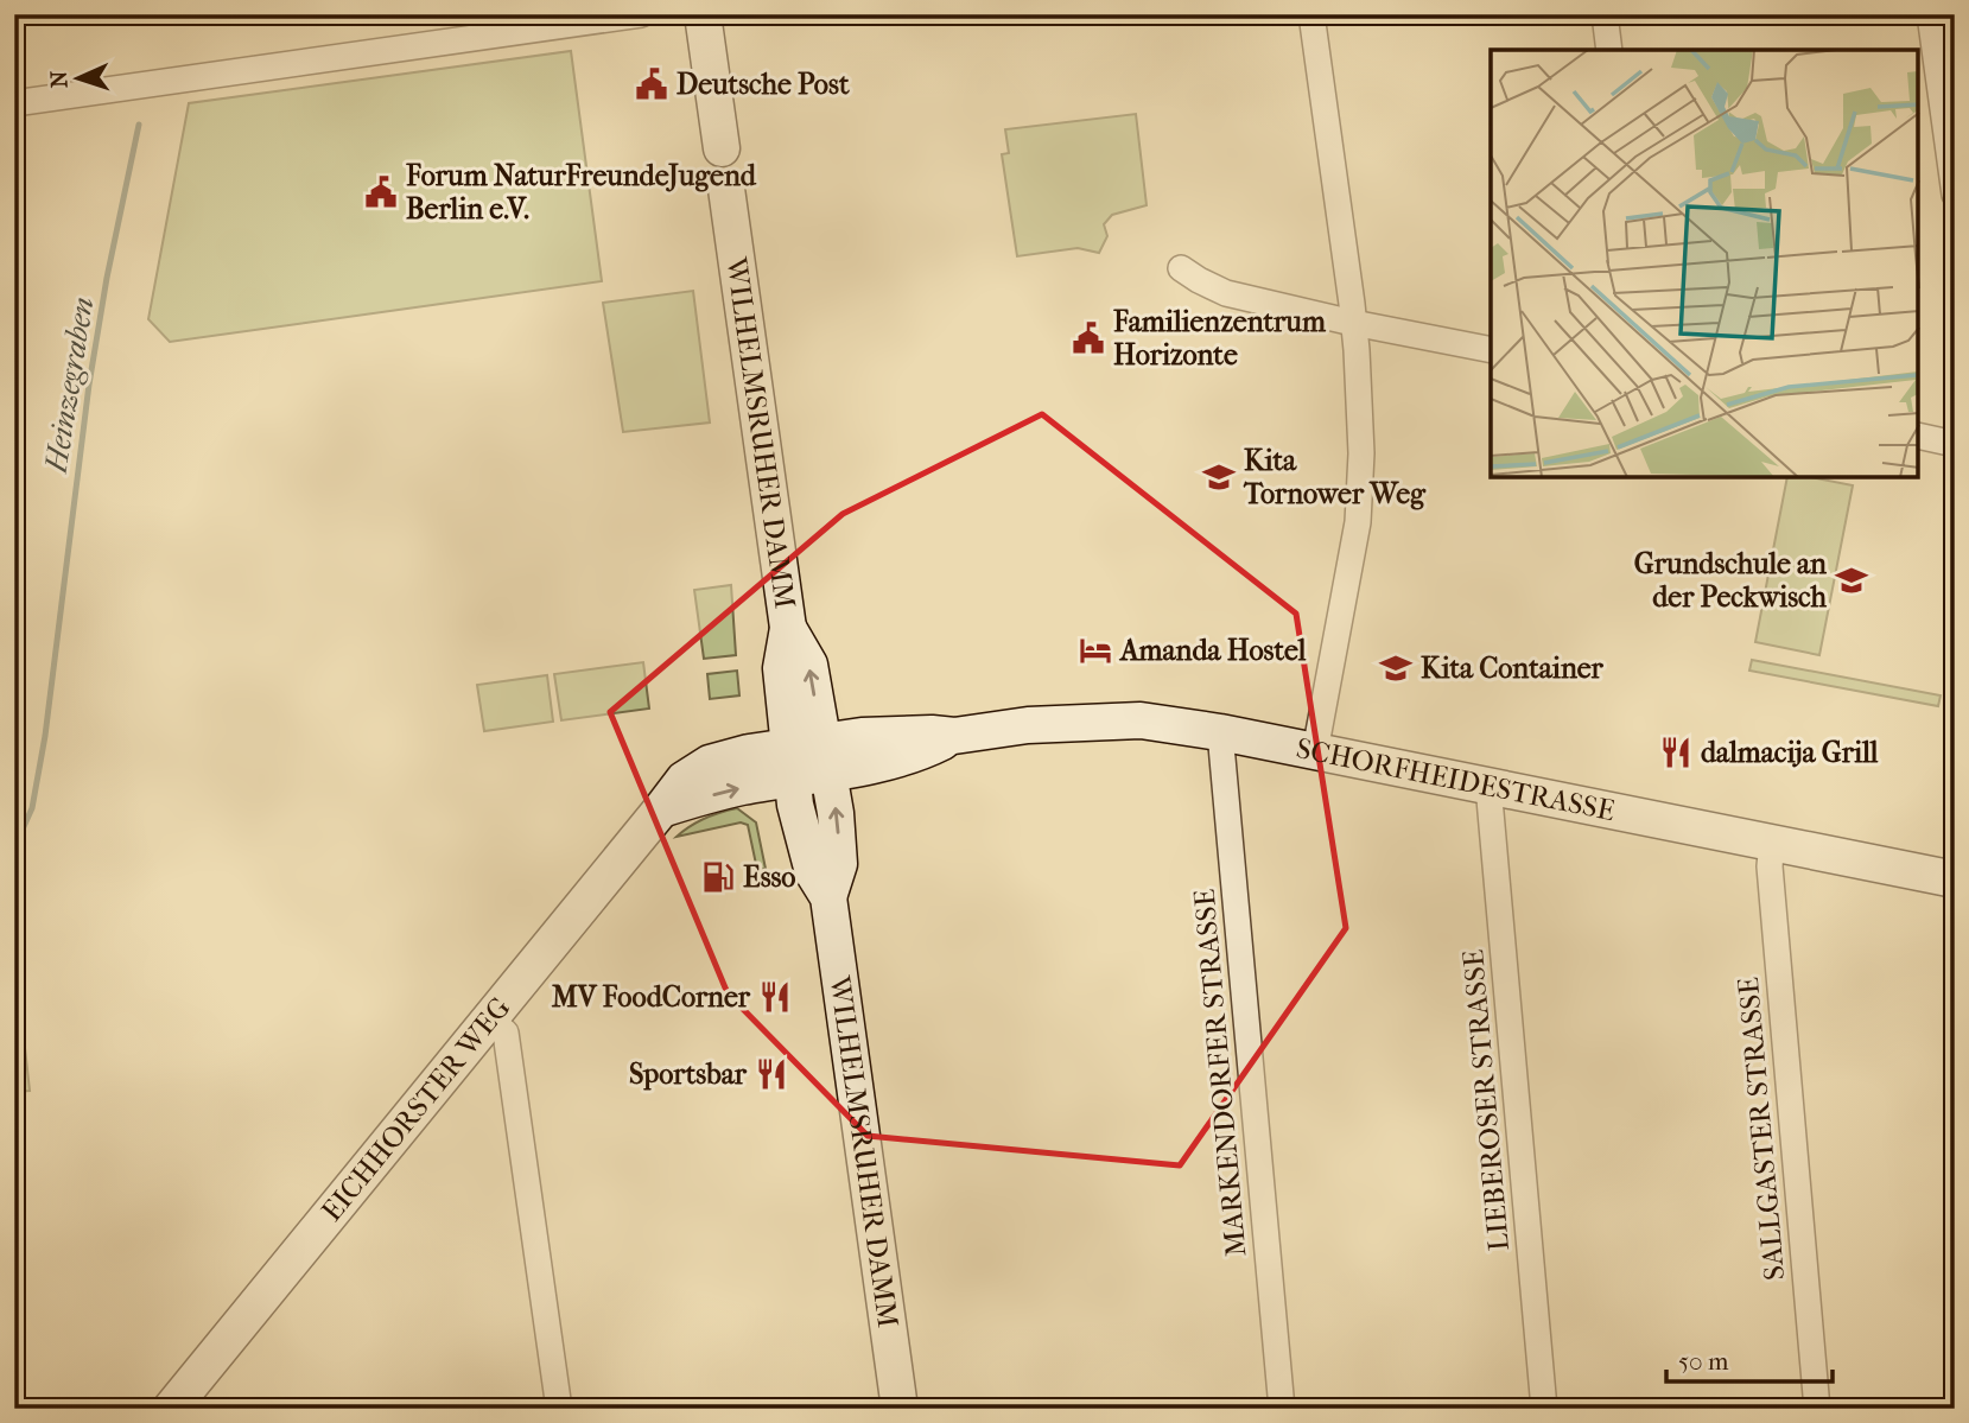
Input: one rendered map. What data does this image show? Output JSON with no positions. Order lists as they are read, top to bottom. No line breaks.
{"streets":{"main road":["WILHELMSRUHER DAMM","SCHORFHEIDESTRASSE","EICHHORSTER WEG"],"street":["MARKENDORFER STRASSE","LIEBEROSER STRASSE","SALLGASTER STRASSE"]},"crossings":[["WILHELMSRUHER DAMM","SCHORFHEIDESTRASSE"],["WILHELMSRUHER DAMM","EICHHORSTER WEG"],["SCHORFHEIDESTRASSE","MARKENDORFER STRASSE"],["SCHORFHEIDESTRASSE","LIEBEROSER STRASSE"],["SCHORFHEIDESTRASSE","EICHHORSTER WEG"],["SCHORFHEIDESTRASSE","SALLGASTER STRASSE"]],"water":["Heinzegraben"],"places":{"public building":["Deutsche Post","Forum NaturFreundeJugend Berlin e.V.","Familienzentrum Horizonte"],"school or university":["Kita Tornower Weg","Grundschule an der Peckwisch","Kita Container"],"hotel":["Amanda Hostel"],"restaurant":["dalmacija Grill","MV FoodCorner","Sportsbar"],"fuel station":["Esso"]},"scale_bar":"50 m","north":"left"}
